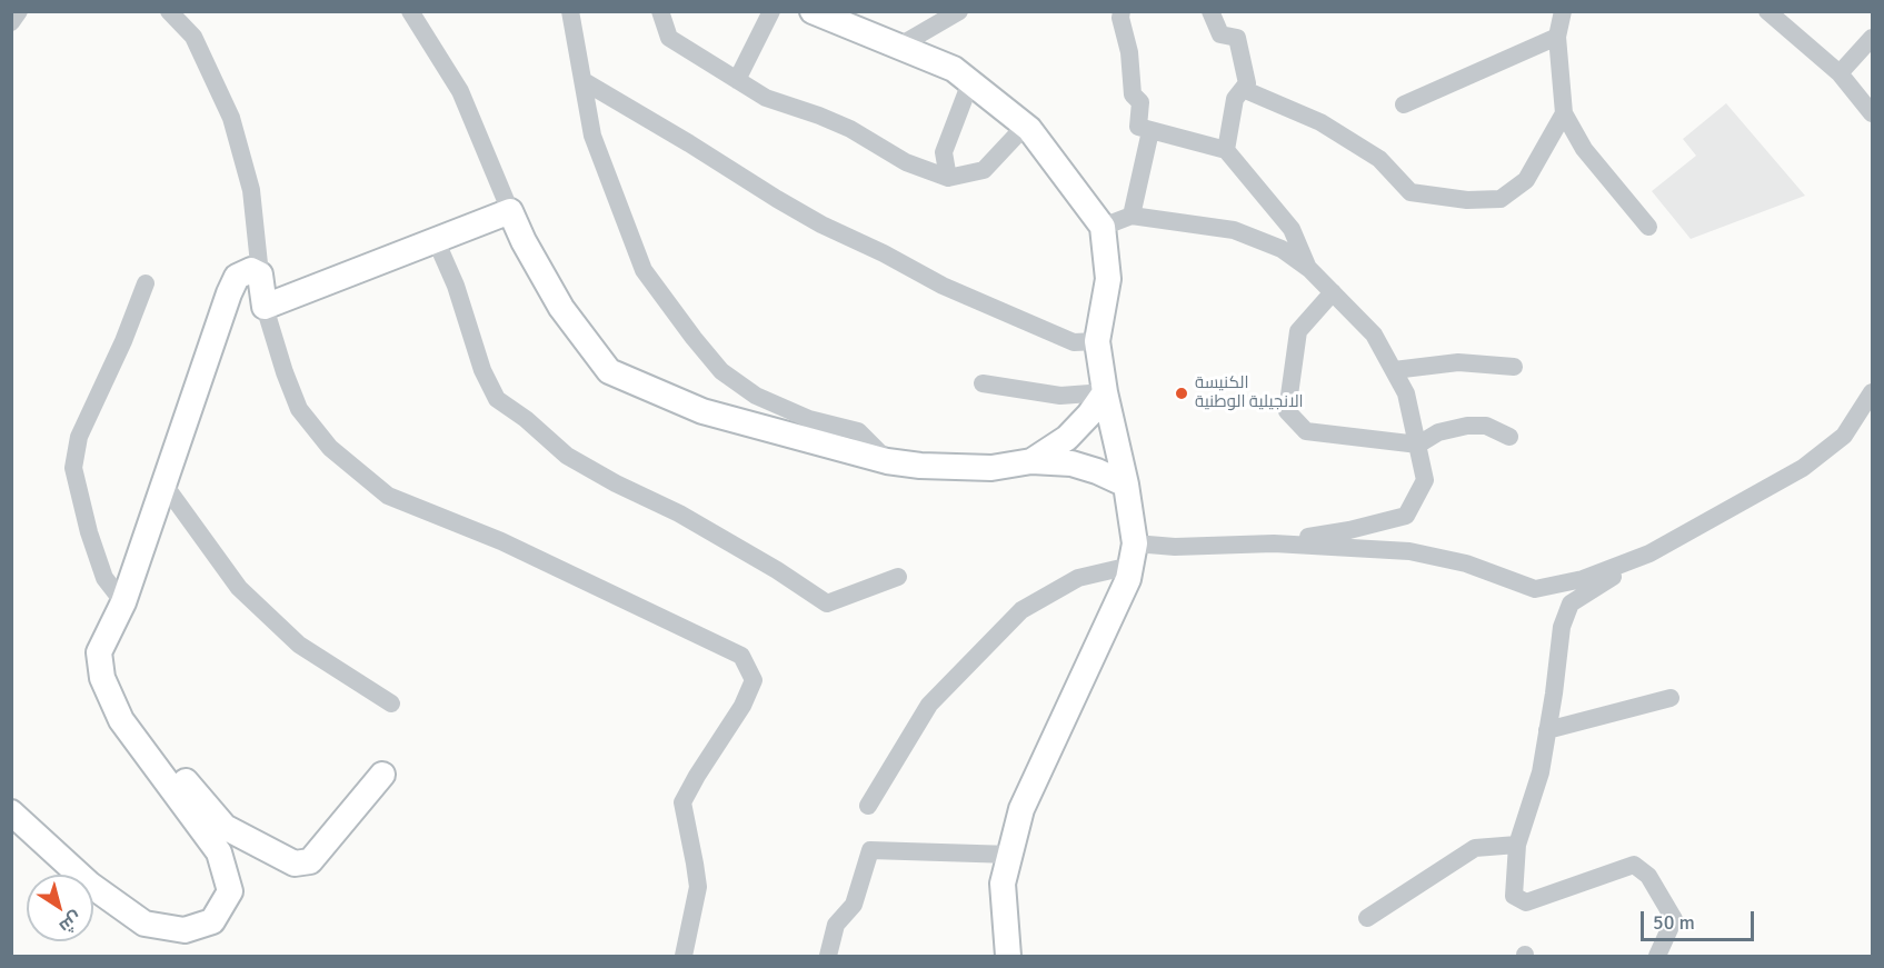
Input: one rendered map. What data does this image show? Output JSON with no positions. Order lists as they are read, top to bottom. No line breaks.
{"places":["الكنيسة الانجيلية الوطنية"],"scale_bar":"50 m","north":"bottom right"}
